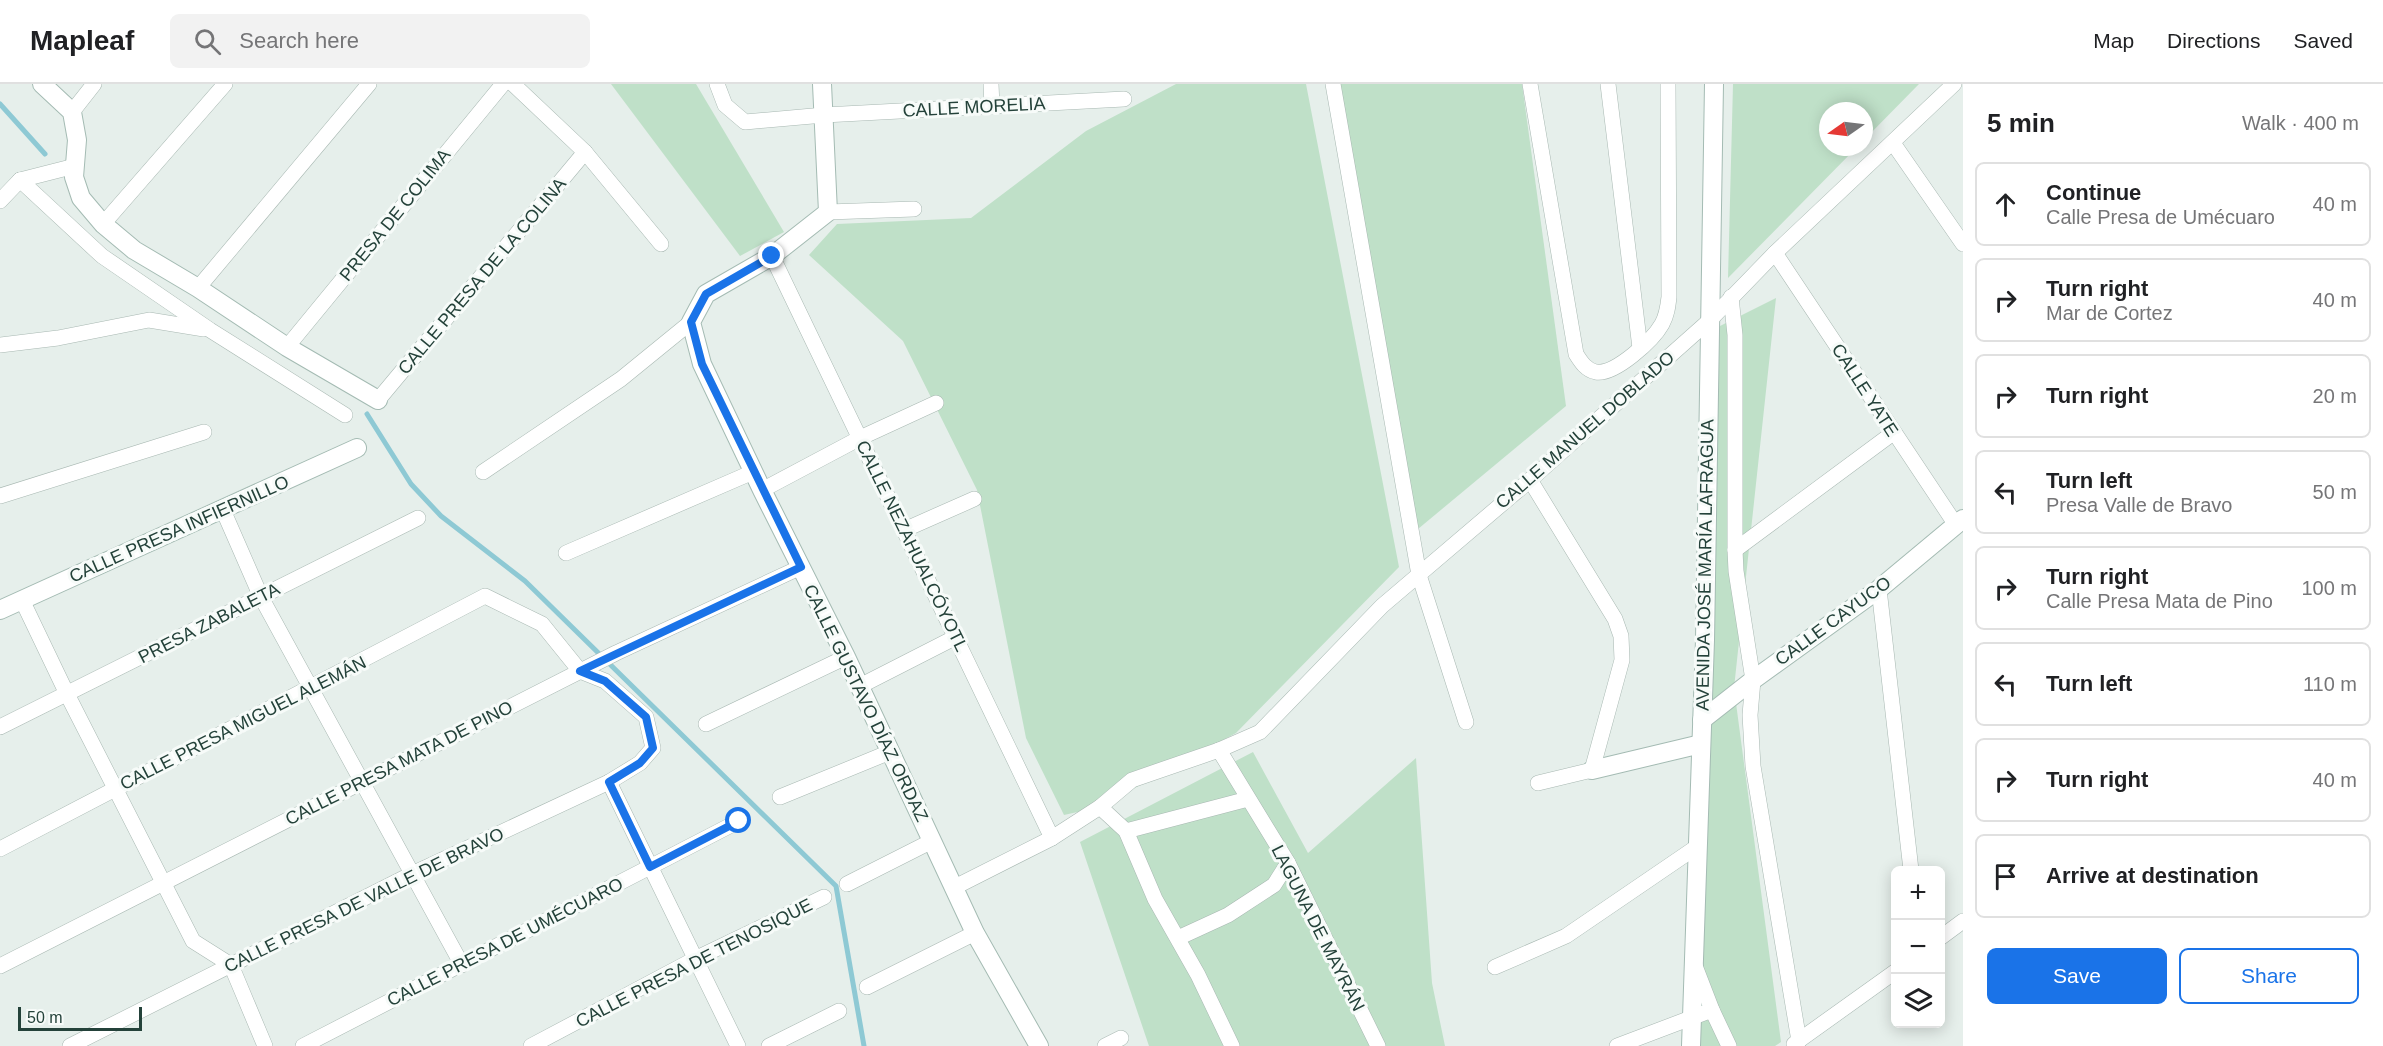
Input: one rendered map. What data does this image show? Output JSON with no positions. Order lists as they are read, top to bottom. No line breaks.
{"streets":{"street":["CALLE MORELIA","PRESA DE COLIMA","CALLE PRESA DE LA COLINA","CALLE YATE","CALLE MANUEL DOBLADO","CALLE PRESA INFIERNILLO","CALLE NEZAHUALCÓYOTL","AVENIDA JOSÉ MARÍA LAFRAGUA","CALLE CAYUCO","PRESA ZABALETA","CALLE GUSTAVO DÍAZ ORDAZ","CALLE PRESA MIGUEL ALEMÁN","CALLE PRESA MATA DE PINO","CALLE PRESA DE VALLE DE BRAVO","LAGUNA DE MAYRÁN","CALLE PRESA DE UMÉCUARO","CALLE PRESA DE TENOSIQUE"]},"crossings":[["CALLE YATE","CALLE MANUEL DOBLADO"],["CALLE YATE","CALLE CAYUCO"],["CALLE MANUEL DOBLADO","CALLE NEZAHUALCÓYOTL"],["CALLE MANUEL DOBLADO","AVENIDA JOSÉ MARÍA LAFRAGUA"],["CALLE MANUEL DOBLADO","CALLE GUSTAVO DÍAZ ORDAZ"],["CALLE MANUEL DOBLADO","LAGUNA DE MAYRÁN"],["AVENIDA JOSÉ MARÍA LAFRAGUA","CALLE CAYUCO"],["CALLE GUSTAVO DÍAZ ORDAZ","CALLE PRESA MATA DE PINO"],["CALLE PRESA MIGUEL ALEMÁN","CALLE PRESA MATA DE PINO"],["CALLE PRESA MIGUEL ALEMÁN","CALLE PRESA DE VALLE DE BRAVO"],["CALLE PRESA MATA DE PINO","CALLE PRESA DE VALLE DE BRAVO"]],"scale_bar":"50 m","north":"left","page":{"header":"Mapleaf","search":"Search here","nav":["Map","Directions","Saved"],"heading":["5 min","Walk · 400 m"],"list":[["Continue","Calle Presa de Umécuaro","40 m"],["Turn right","Mar de Cortez","40 m"],["Turn right","20 m"],["Turn left","Presa Valle de Bravo","50 m"],["Turn right","Calle Presa Mata de Pino","100 m"],["Turn left","110 m"],["Turn right","40 m"],"Arrive at destination"],"map_buttons":["+","−"],"buttons":["Save","Share"],"scale":"50 m"}}
